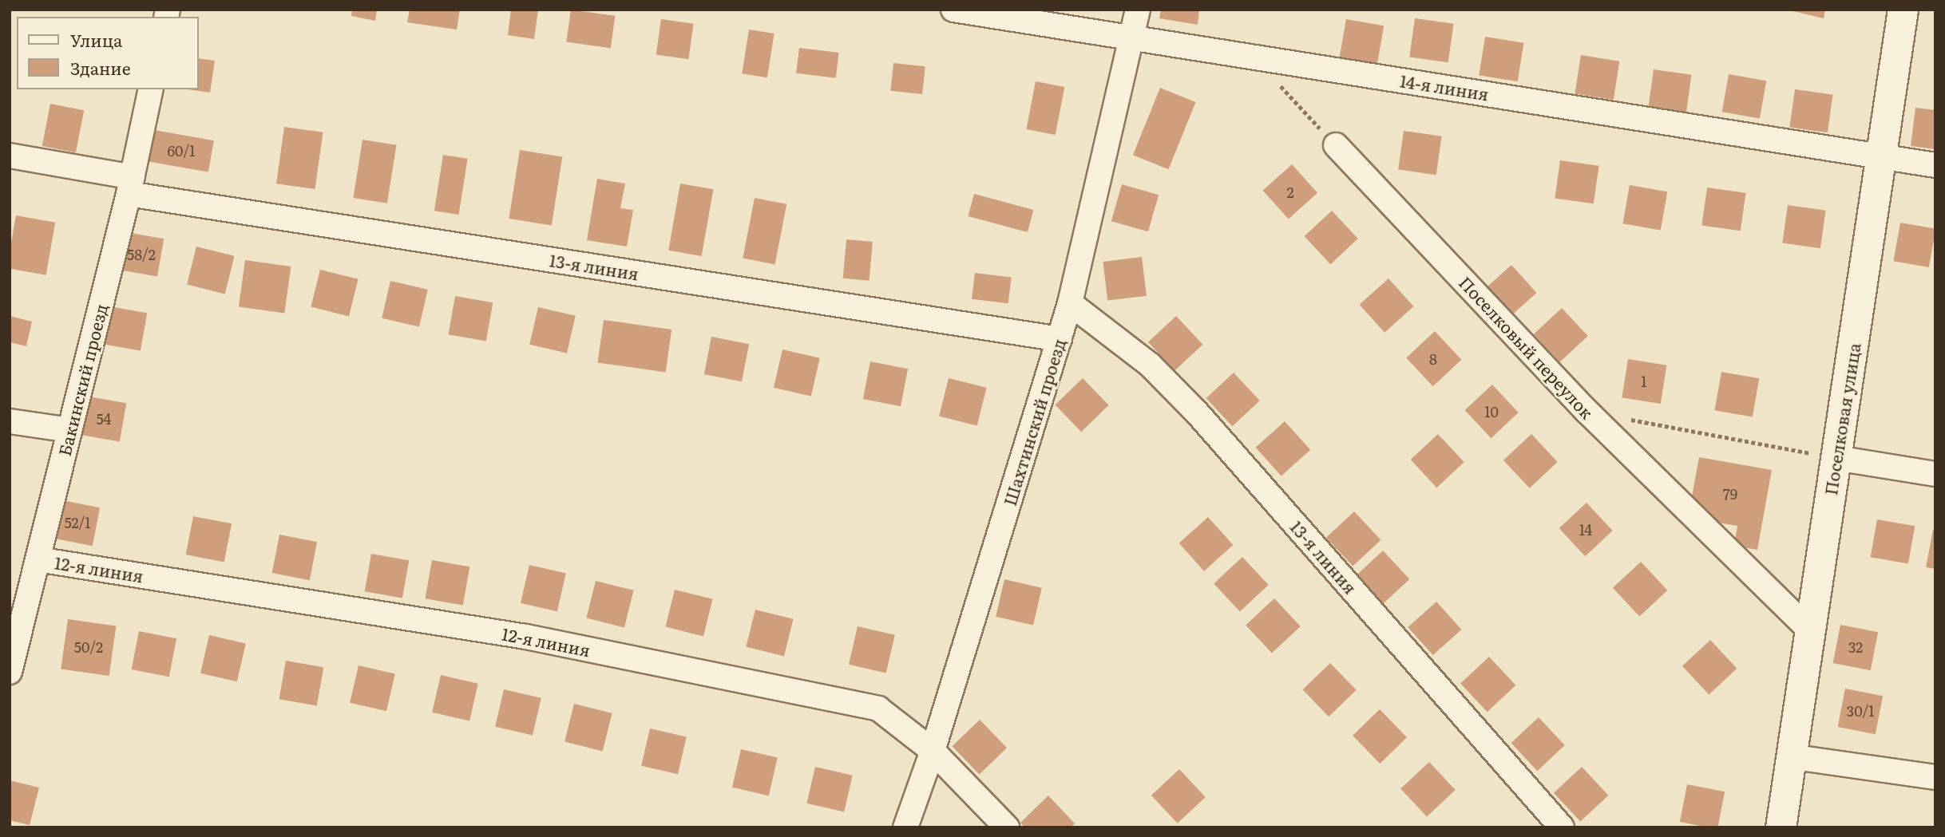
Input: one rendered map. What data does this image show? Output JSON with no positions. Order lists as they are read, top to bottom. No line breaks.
{"streets":{"street":["14-я линия","13-я линия","Поселковый переулок","Бакинский проезд","Поселковая улица","Шахтинский проезд","12-я линия"]},"crossings":[["14-я линия","Поселковая улица"],["14-я линия","Шахтинский проезд"],["13-я линия","Бакинский проезд"],["13-я линия","Шахтинский проезд"],["Поселковый переулок","Поселковая улица"],["Бакинский проезд","12-я линия"],["Шахтинский проезд","12-я линия"]],"house_numbers":["60/1","2","58/2","8","1","10","54","79","52/1","14","50/2","32","30/1"],"legend":["Улица","Здание"]}
